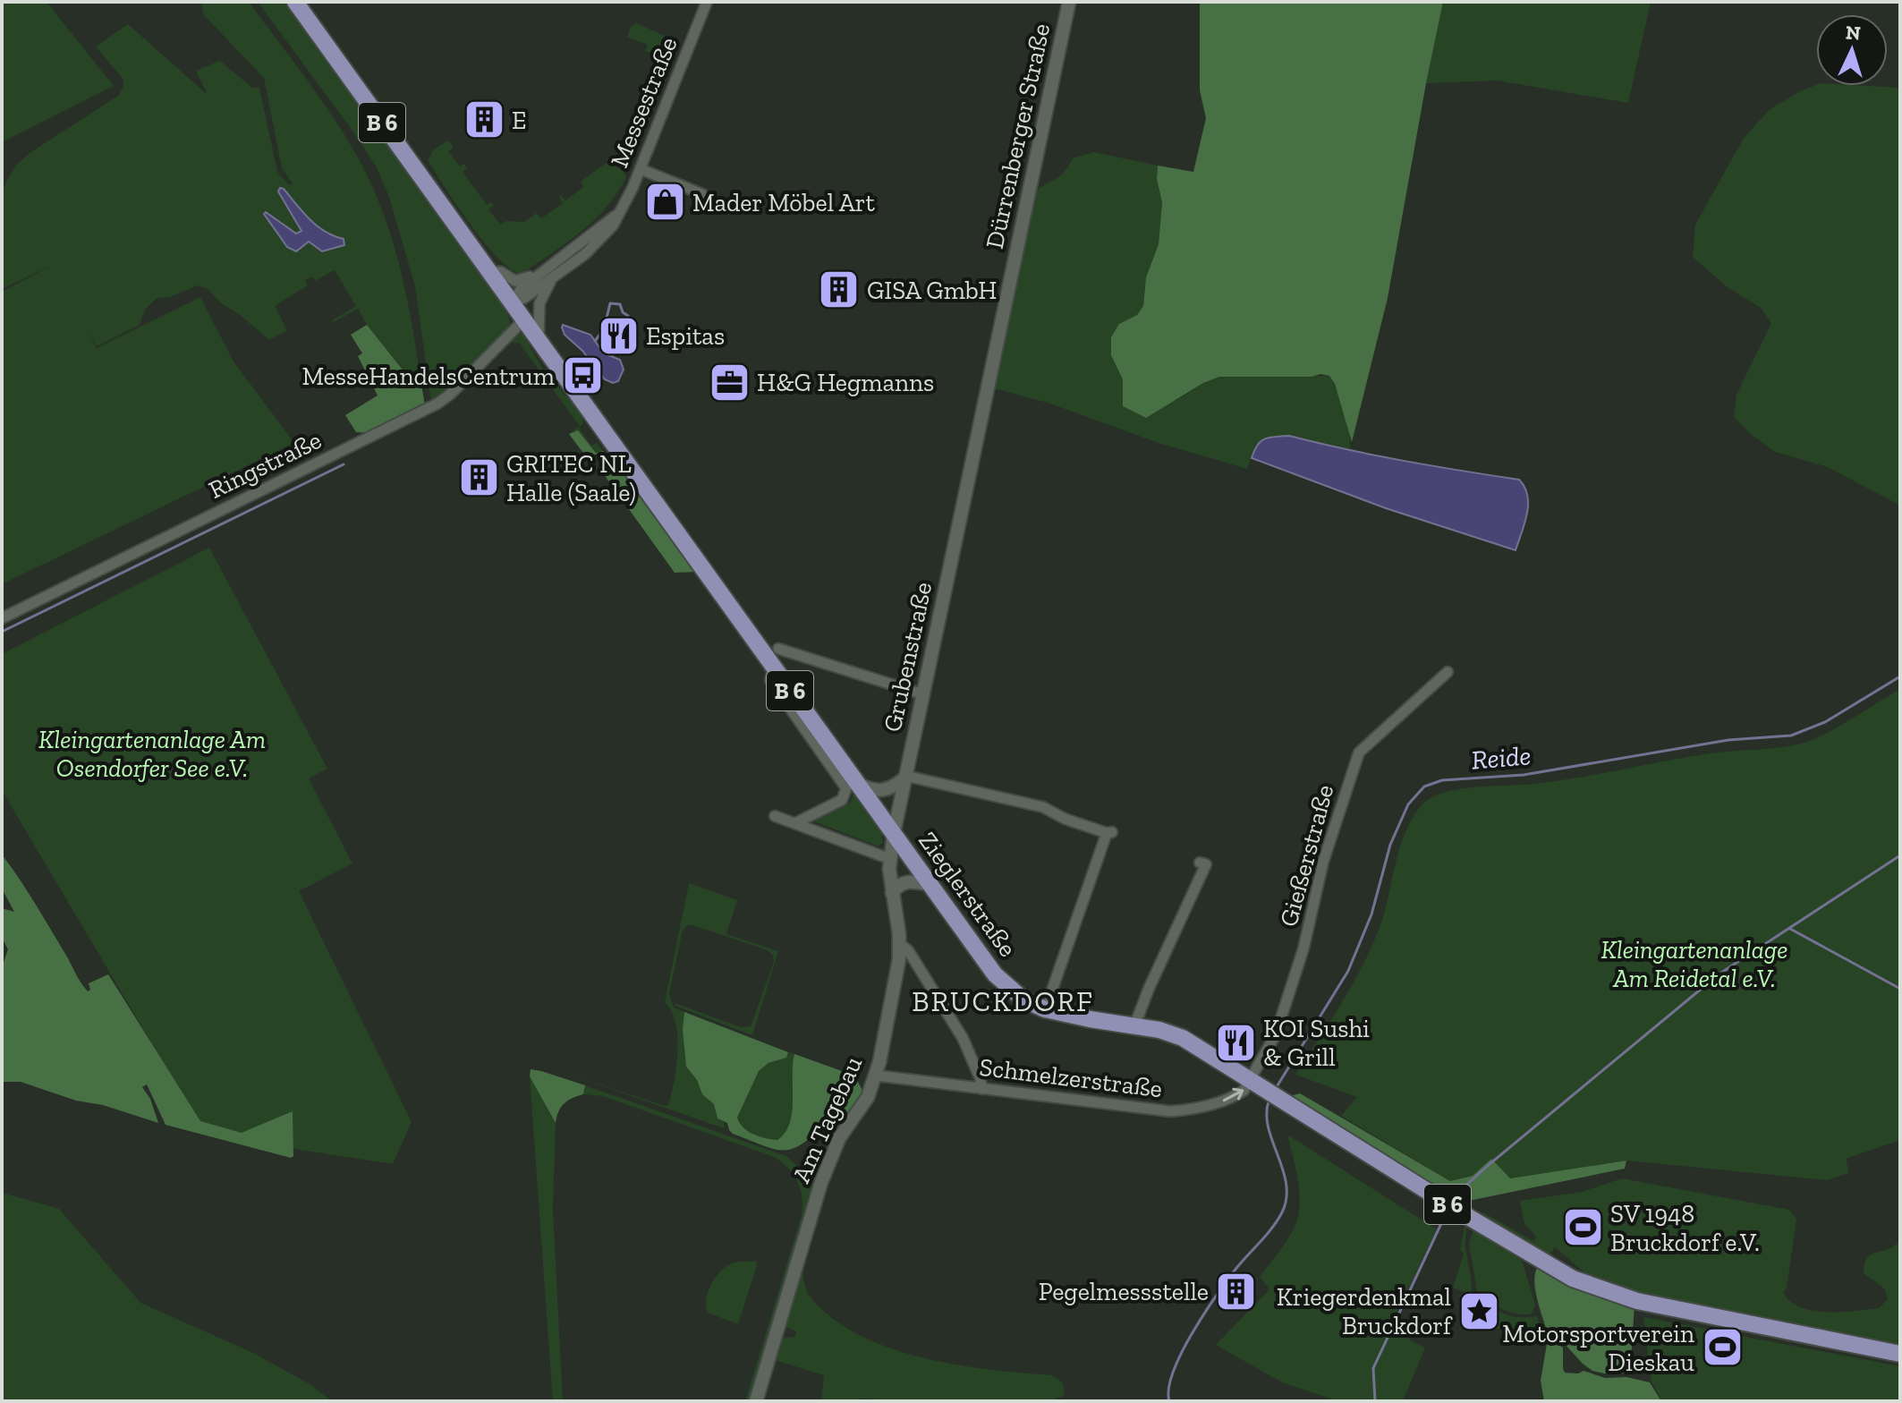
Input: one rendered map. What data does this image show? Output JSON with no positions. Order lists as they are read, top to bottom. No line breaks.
{"streets":{"main road":["B 6","Zieglerstraße"],"street":["Messestraße","Dürrenberger Straße","Ringstraße","Grubenstraße","Gießerstraße","Schmelzerstraße","Am Tagebau"]},"crossings":[["Messestraße","B 6"],["B 6","Ringstraße"],["B 6","Zieglerstraße"],["Dürrenberger Straße","Grubenstraße"],["Grubenstraße","Zieglerstraße"],["Grubenstraße","Am Tagebau"],["Gießerstraße","Zieglerstraße"],["Gießerstraße","Schmelzerstraße"],["Zieglerstraße","Schmelzerstraße"],["Zieglerstraße","Am Tagebau"],["Schmelzerstraße","Am Tagebau"]],"one_way":["Schmelzerstraße"],"districts":["BRUCKDORF"],"water":["Reide"],"parks":["Kleingartenanlage Am Osendorfer See e.V.","Kleingartenanlage Am Reidetal e.V."],"places":{"building":["E","GISA GmbH","GRITEC NL Halle (Saale)","Pegelmessstelle"],"shop":["Mader Möbel Art"],"restaurant":["Espitas","KOI Sushi & Grill"],"bus stop":["MesseHandelsCentrum"],"office":["H&G Hegmanns"],"sports":["SV 1948 Bruckdorf e.V.","Motorsportverein Dieskau"],"place":["Kriegerdenkmal Bruckdorf"]},"north":"top"}
